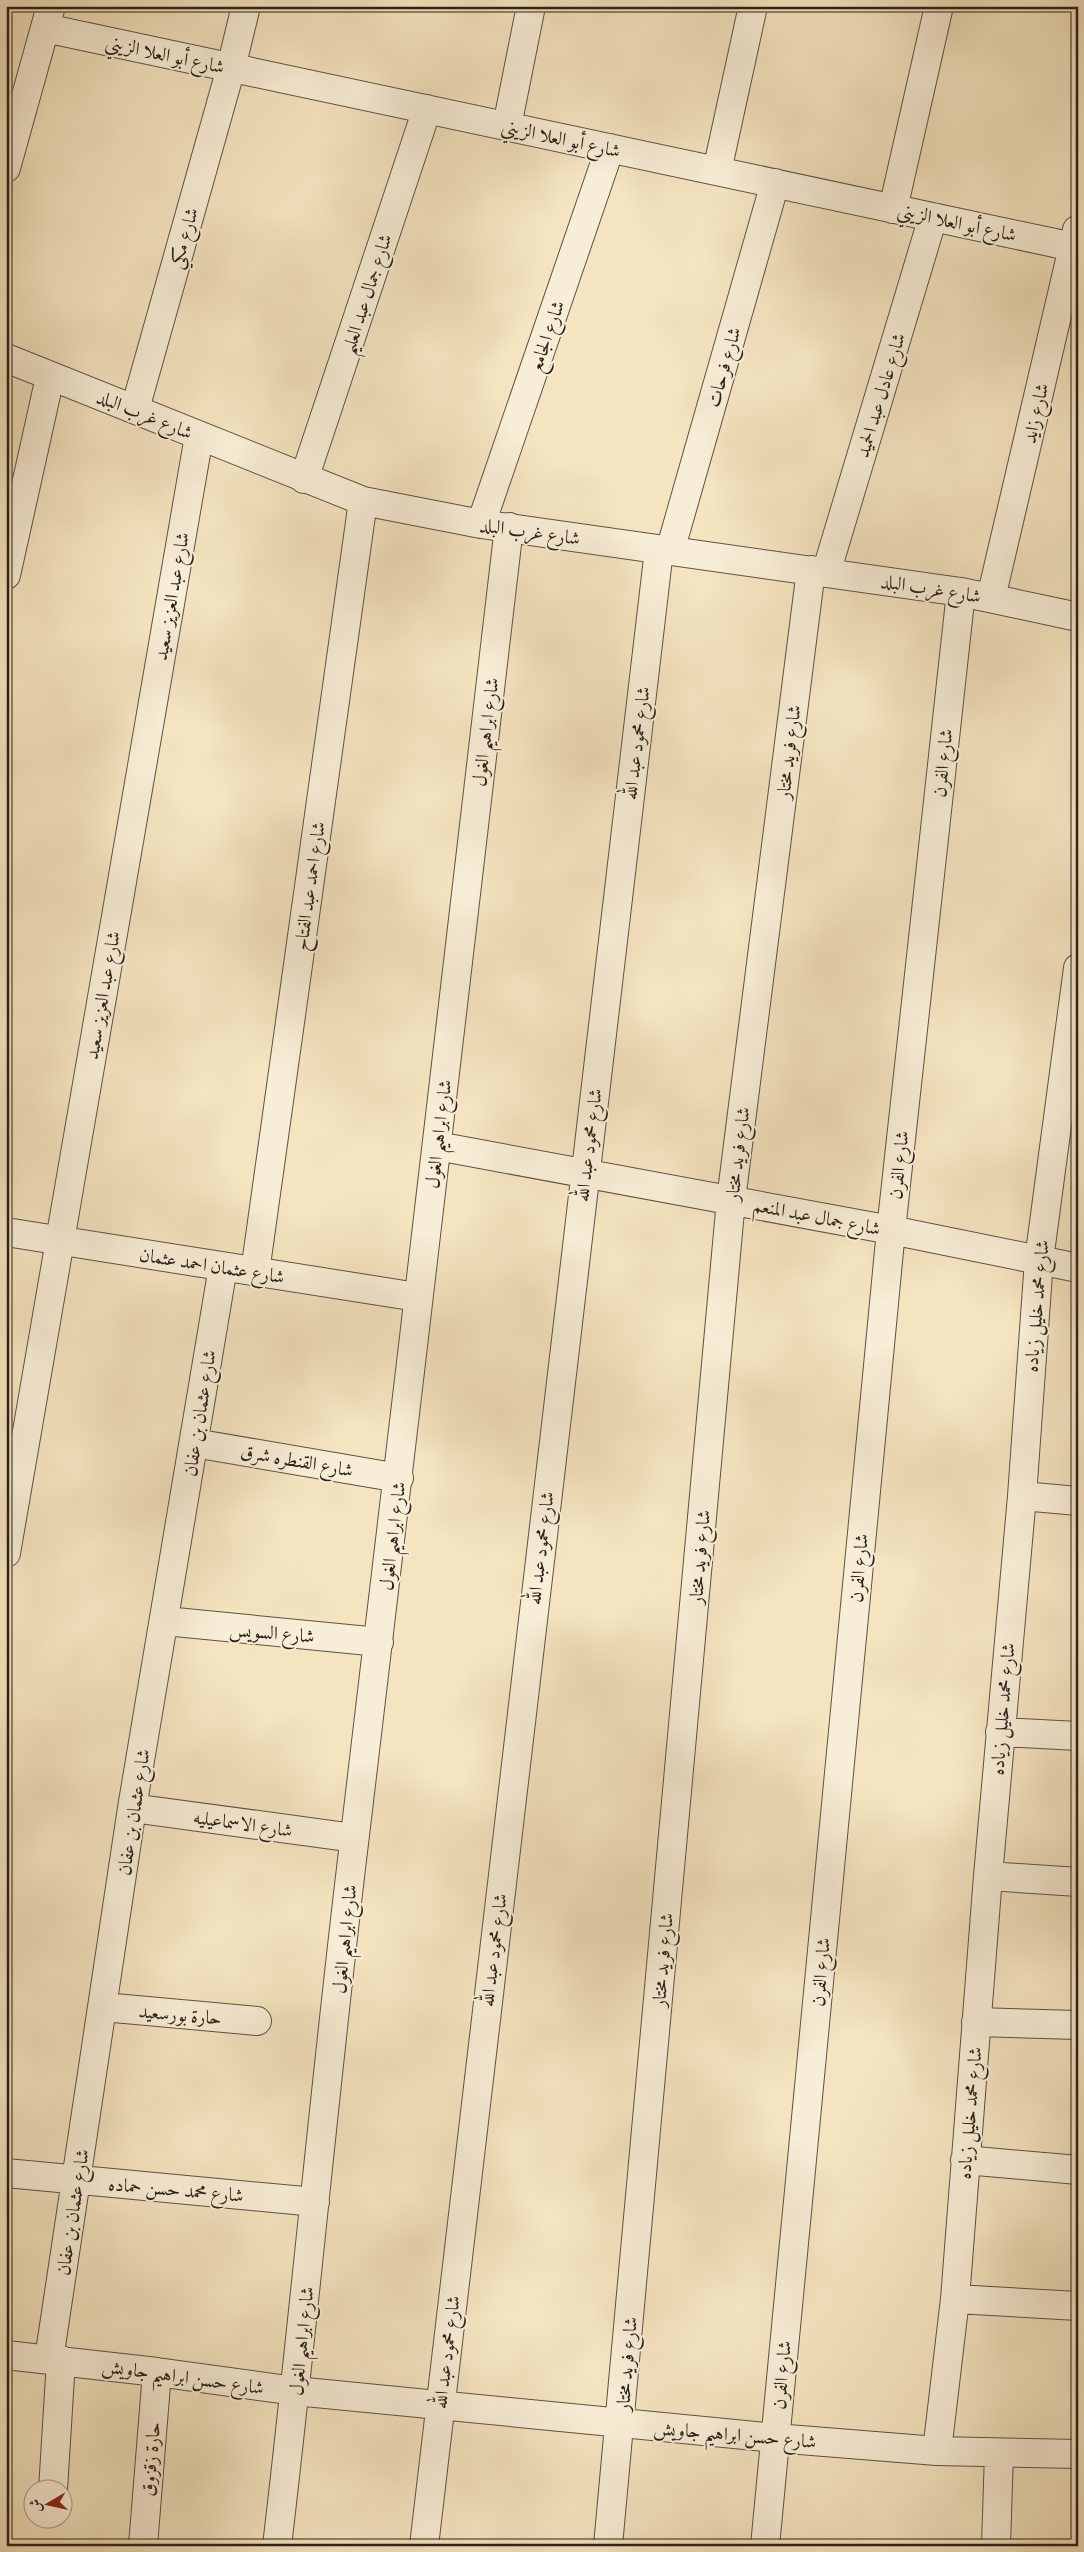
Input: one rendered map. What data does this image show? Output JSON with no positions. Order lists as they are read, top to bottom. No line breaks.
{"streets":{"street":["شارع أبو العلا الزيني","شارع مكي","شارع جمال عبد العليم","شارع الجامع","شارع فرحات","شارع عادل عبد الحميد","شارع زايد","شارع غرب البلد","شارع عبد العزيز سعيد","شارع ابراهيم الغول","شارع محمود عبد الله","شارع فريد مختار","شارع الفرن","شارع احمد عبد الفتاح","شارع جمال عبد المنعم","شارع عثمان احمد عثمان","شارع محمد خليل زياده","شارع عثمان بن عفان","شارع القنطره شرق","شارع السويس","شارع الاسماعيليه","حارة بورسعيد","شارع محمد حسن حماده","شارع حسن ابراهيم جاويش","حارة زقزوق"]},"crossings":[["شارع أبو العلا الزيني","شارع مكي"],["شارع أبو العلا الزيني","شارع جمال عبد العليم"],["شارع أبو العلا الزيني","شارع الجامع"],["شارع أبو العلا الزيني","شارع فرحات"],["شارع أبو العلا الزيني","شارع عادل عبد الحميد"],["شارع أبو العلا الزيني","شارع زايد"],["شارع مكي","شارع غرب البلد"],["شارع جمال عبد العليم","شارع غرب البلد"],["شارع الجامع","شارع غرب البلد"],["شارع فرحات","شارع غرب البلد"],["شارع فرحات","شارع محمود عبد الله"],["شارع عادل عبد الحميد","شارع غرب البلد"],["شارع عادل عبد الحميد","شارع فريد مختار"],["شارع زايد","شارع غرب البلد"],["شارع غرب البلد","شارع عبد العزيز سعيد"],["شارع غرب البلد","شارع ابراهيم الغول"],["شارع غرب البلد","شارع محمود عبد الله"],["شارع غرب البلد","شارع فريد مختار"],["شارع غرب البلد","شارع الفرن"],["شارع غرب البلد","شارع احمد عبد الفتاح"],["شارع عبد العزيز سعيد","شارع عثمان احمد عثمان"],["شارع ابراهيم الغول","شارع جمال عبد المنعم"],["شارع ابراهيم الغول","شارع عثمان احمد عثمان"],["شارع ابراهيم الغول","شارع القنطره شرق"],["شارع ابراهيم الغول","شارع السويس"],["شارع ابراهيم الغول","شارع الاسماعيليه"],["شارع ابراهيم الغول","شارع محمد حسن حماده"],["شارع ابراهيم الغول","شارع حسن ابراهيم جاويش"],["شارع محمود عبد الله","شارع جمال عبد المنعم"],["شارع محمود عبد الله","شارع حسن ابراهيم جاويش"],["شارع فريد مختار","شارع جمال عبد المنعم"],["شارع فريد مختار","شارع حسن ابراهيم جاويش"],["شارع الفرن","شارع جمال عبد المنعم"],["شارع الفرن","شارع حسن ابراهيم جاويش"],["شارع احمد عبد الفتاح","شارع عثمان احمد عثمان"],["شارع جمال عبد المنعم","شارع محمد خليل زياده"],["شارع عثمان احمد عثمان","شارع عثمان بن عفان"],["شارع محمد خليل زياده","شارع حسن ابراهيم جاويش"],["شارع عثمان بن عفان","شارع القنطره شرق"],["شارع عثمان بن عفان","شارع السويس"],["شارع عثمان بن عفان","شارع الاسماعيليه"],["شارع عثمان بن عفان","حارة بورسعيد"],["شارع عثمان بن عفان","شارع محمد حسن حماده"],["شارع عثمان بن عفان","شارع حسن ابراهيم جاويش"],["شارع حسن ابراهيم جاويش","حارة زقزوق"]],"north":"left"}
